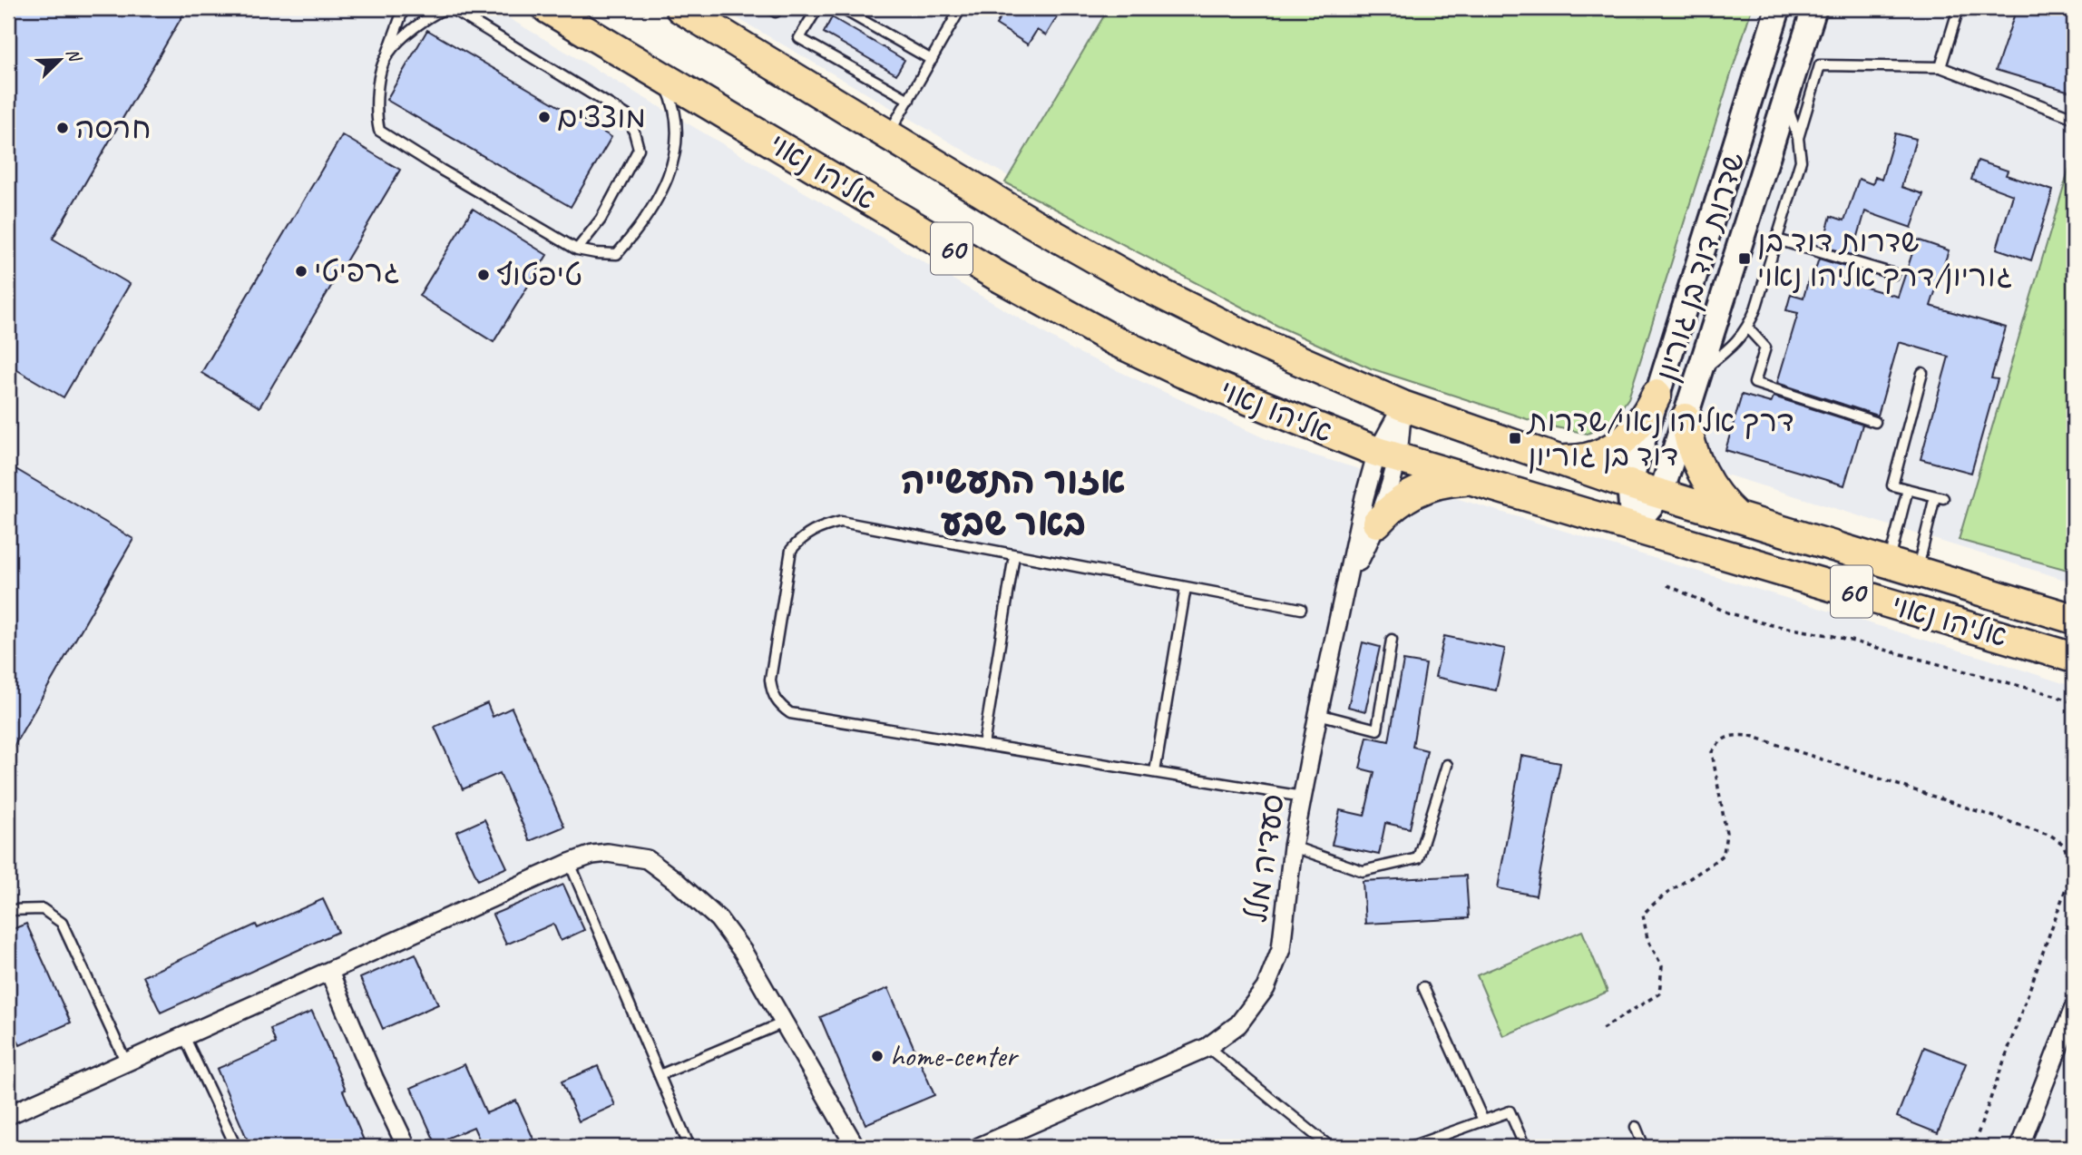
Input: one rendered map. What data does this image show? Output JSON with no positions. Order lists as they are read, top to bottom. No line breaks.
{"streets":{"highway":["אליהו נאוי","60"],"main road":["שדרות דוד בן גוריון"],"street":["סעדיה מלל"]},"crossings":[["אליהו נאוי","שדרות דוד בן גוריון"],["אליהו נאוי","סעדיה מלל"]],"districts":["אזור התעשייה באר שבע"],"places":{"other":["מוצצים","חרסה","גרפיטי","טיפטוף","home-center"],"transit":["שדרות דוד בן גוריון/דרך אליהו נאוי","דרך אליהו נאוי/שדרות דוד בן גוריון"]},"north":"top right"}
